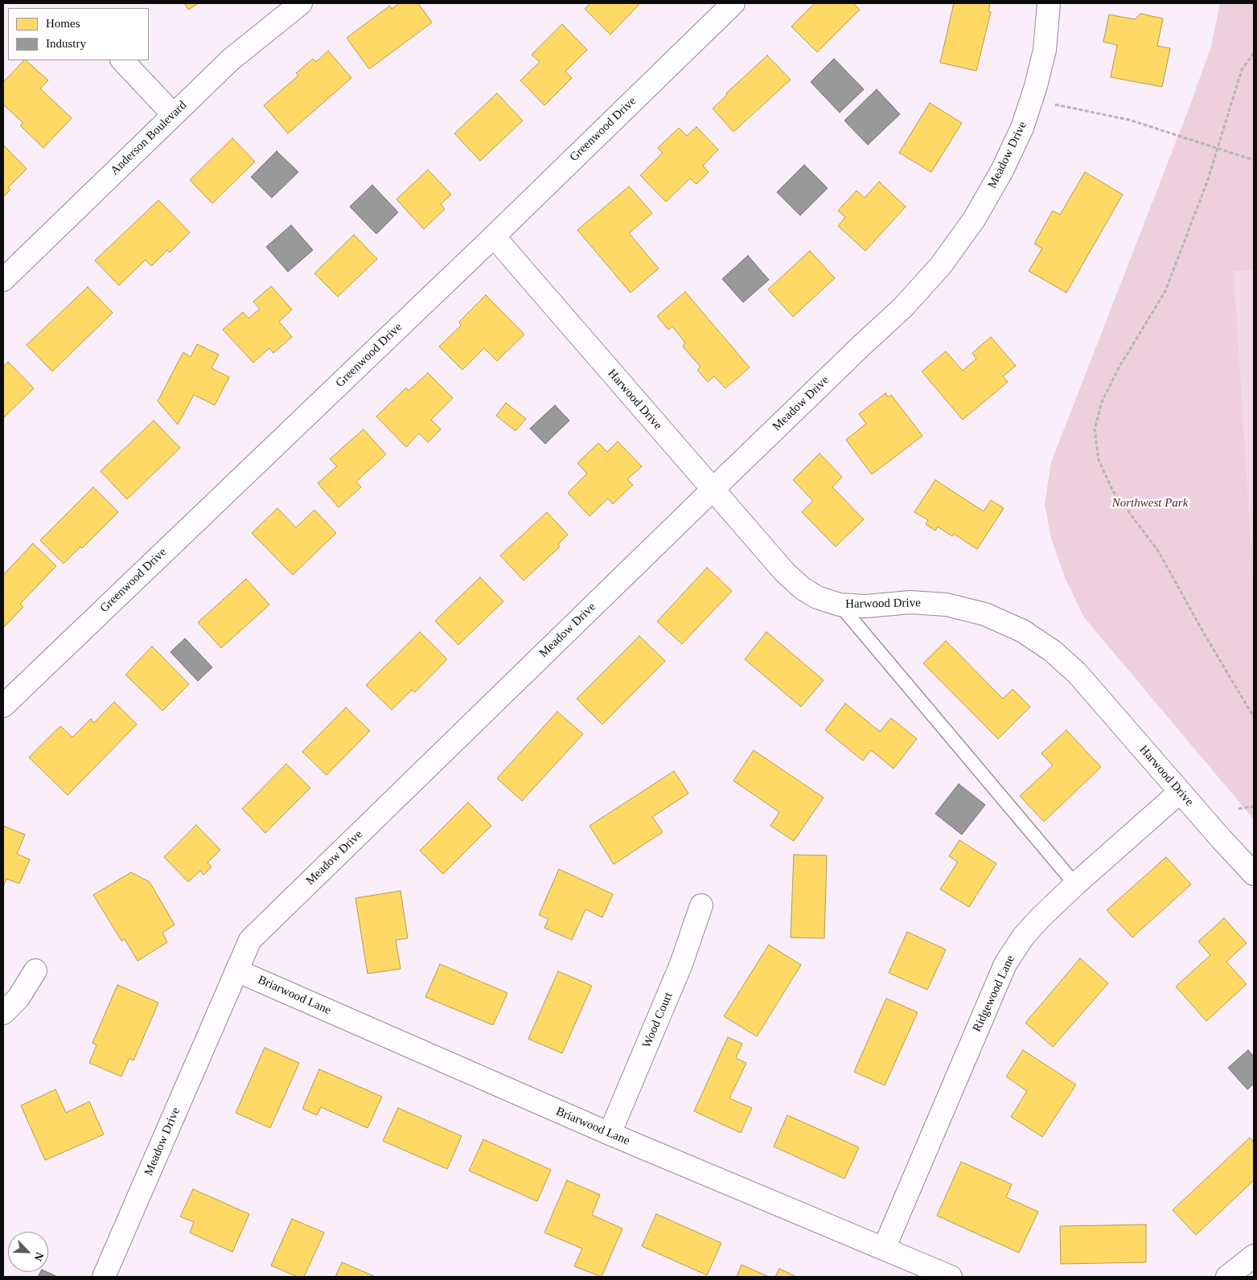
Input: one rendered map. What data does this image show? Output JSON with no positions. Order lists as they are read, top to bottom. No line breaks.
{"streets":{"street":["Greenwood Drive","Anderson Boulevard","Meadow Drive","Harwood Drive","Ridgewood Lane","Briarwood Lane","Wood Court"]},"crossings":[["Greenwood Drive","Harwood Drive"],["Meadow Drive","Harwood Drive"],["Meadow Drive","Briarwood Lane"],["Harwood Drive","Ridgewood Lane"],["Ridgewood Lane","Briarwood Lane"],["Briarwood Lane","Wood Court"]],"parks":["Northwest Park"],"legend":["Homes","Industry"],"north":"bottom right"}
